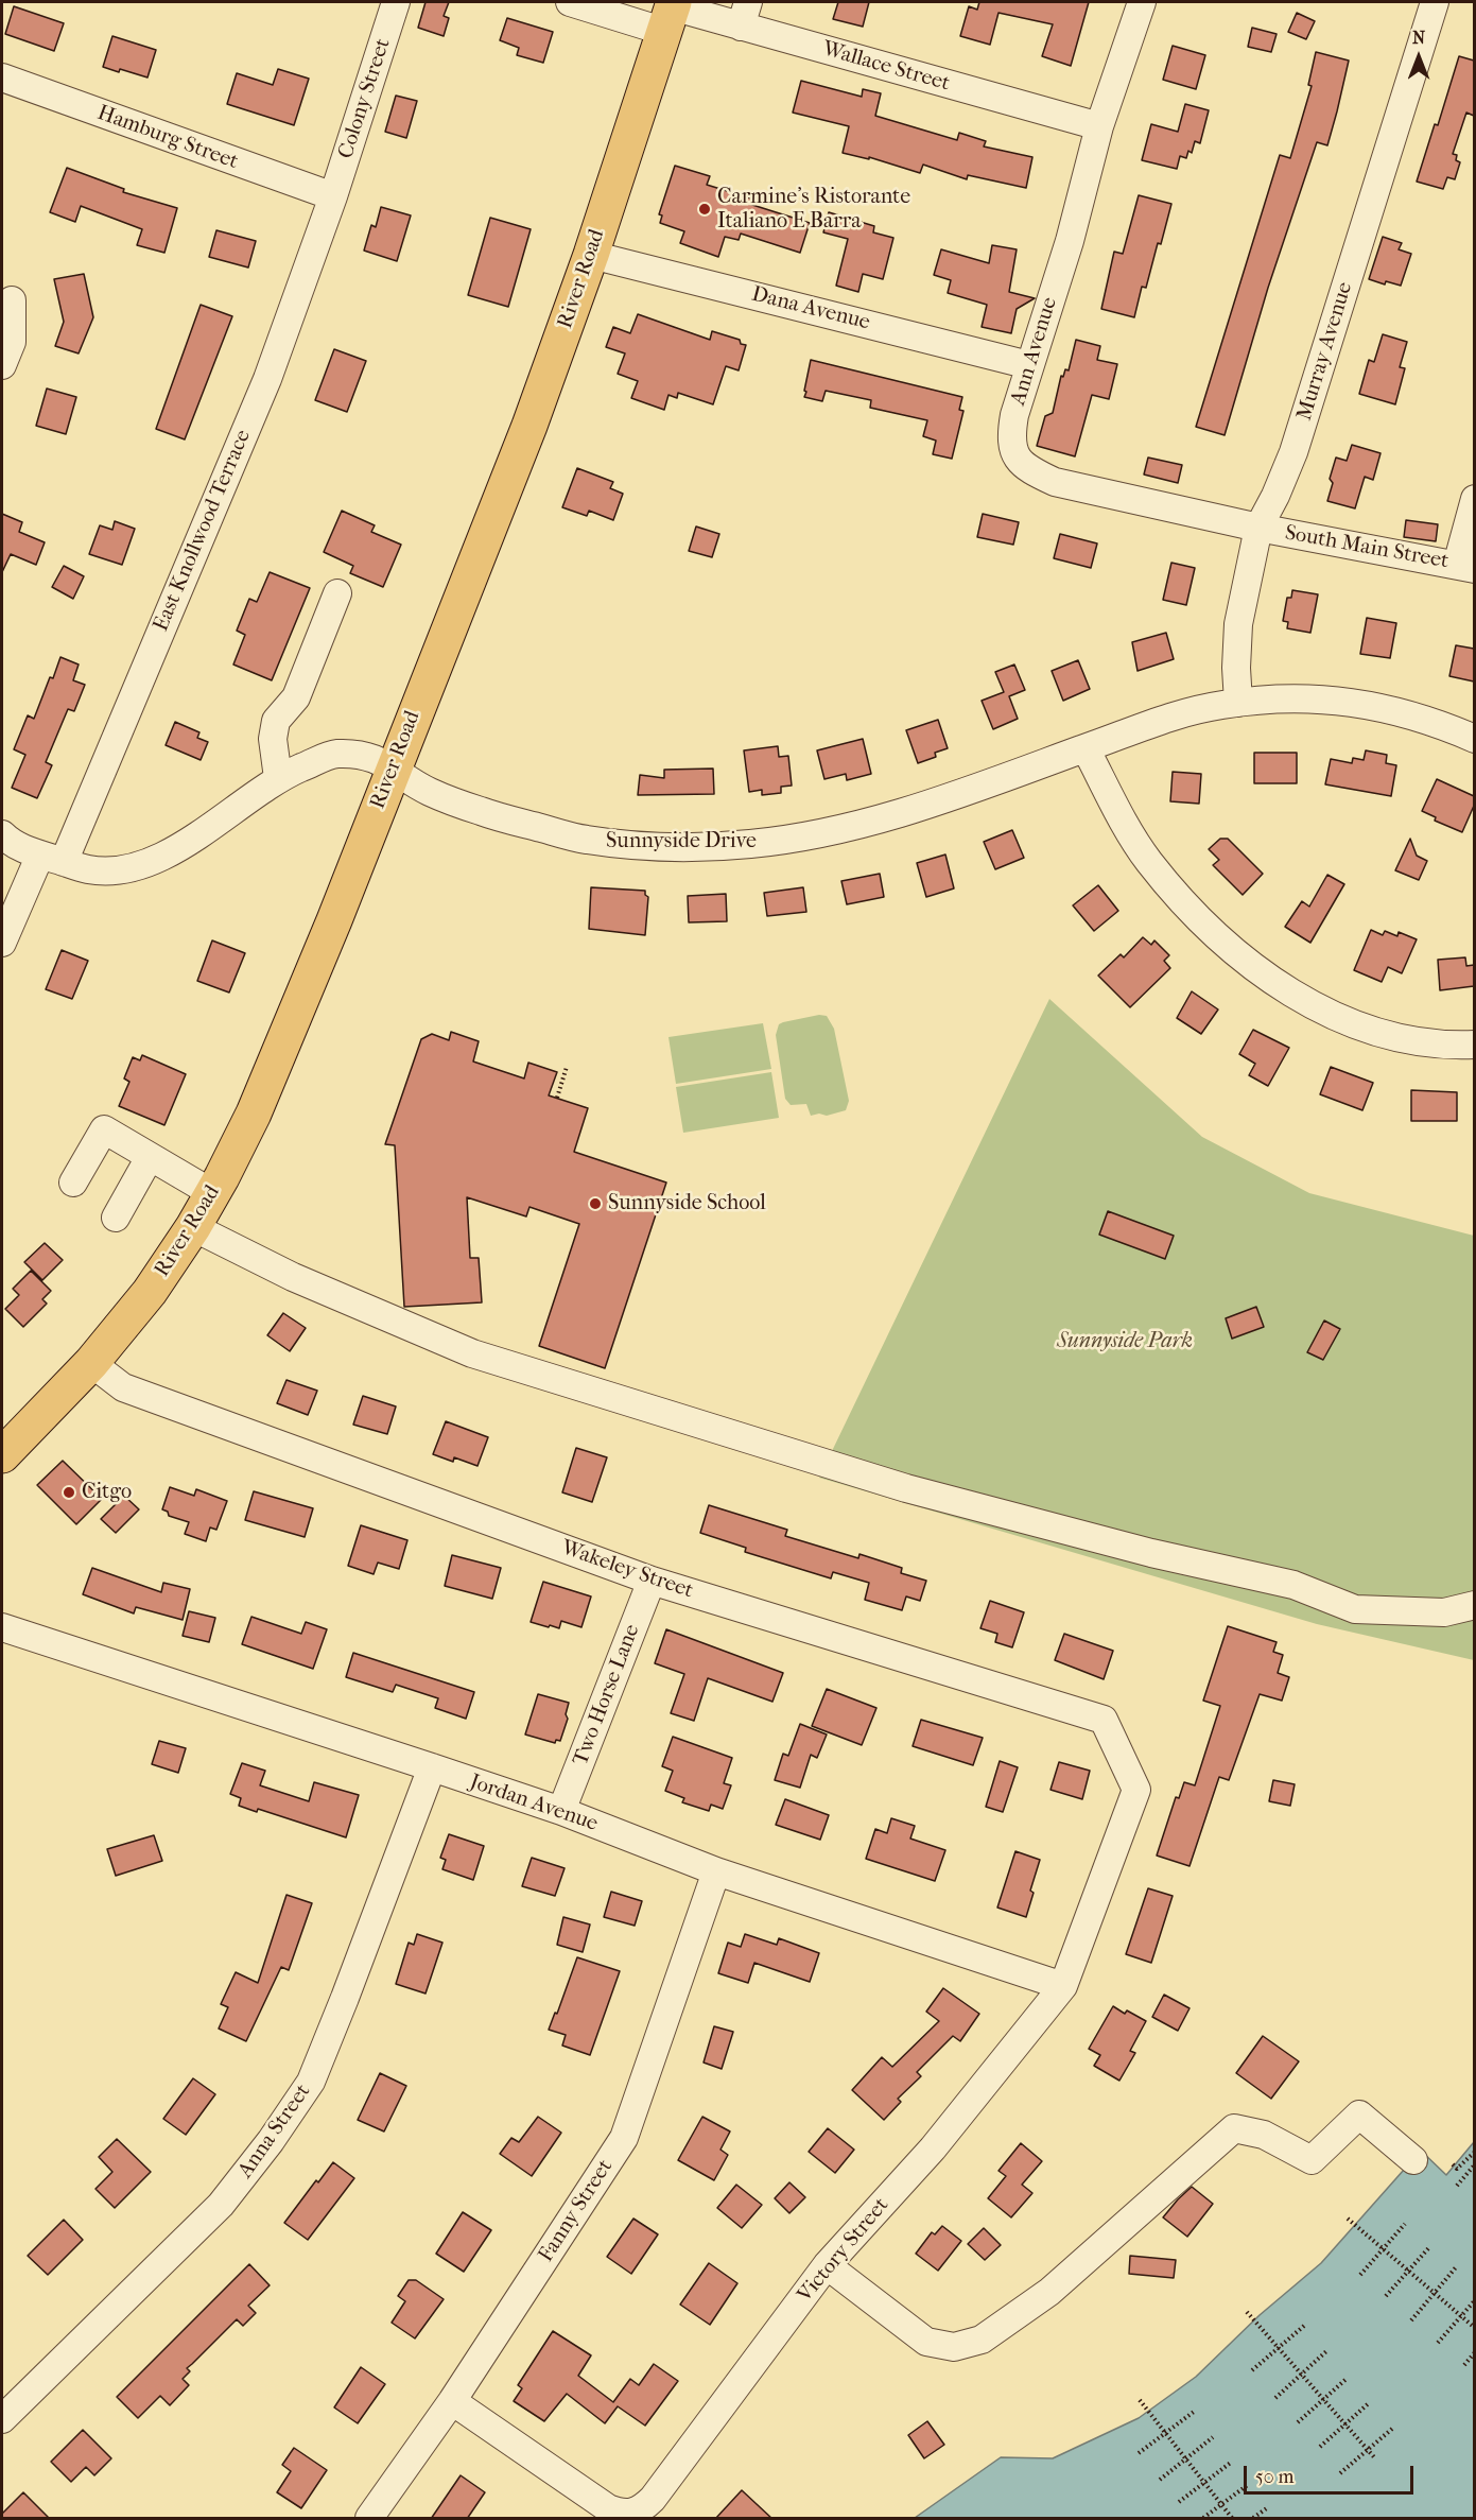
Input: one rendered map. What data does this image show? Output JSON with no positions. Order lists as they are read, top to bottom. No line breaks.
{"streets":{"main road":["River Road"],"street":["Wallace Street","Colony Street","Hamburg Street","Dana Avenue","Ann Avenue","Murray Avenue","East Knollwood Terrace","South Main Street","Sunnyside Drive","Wakeley Street","Two Horse Lane","Jordan Avenue","Anna Street","Fanny Street","Victory Street"]},"crossings":[["Wallace Street","River Road"],["Wallace Street","Ann Avenue"],["Colony Street","Hamburg Street"],["Colony Street","East Knollwood Terrace"],["Hamburg Street","East Knollwood Terrace"],["River Road","Dana Avenue"],["River Road","Sunnyside Drive"],["River Road","Wakeley Street"],["Dana Avenue","Ann Avenue"],["Ann Avenue","Murray Avenue"],["Ann Avenue","South Main Street"],["Murray Avenue","South Main Street"],["Murray Avenue","Sunnyside Drive"],["East Knollwood Terrace","Sunnyside Drive"],["Wakeley Street","Two Horse Lane"],["Wakeley Street","Victory Street"],["Two Horse Lane","Jordan Avenue"],["Jordan Avenue","Anna Street"],["Jordan Avenue","Fanny Street"],["Jordan Avenue","Victory Street"],["Fanny Street","Victory Street"]],"parks":["Sunnyside Park"],"places":["Carmine's Ristorante Italiano E Barra","Sunnyside School","Citgo"],"scale_bar":"50 m","north":"top"}
